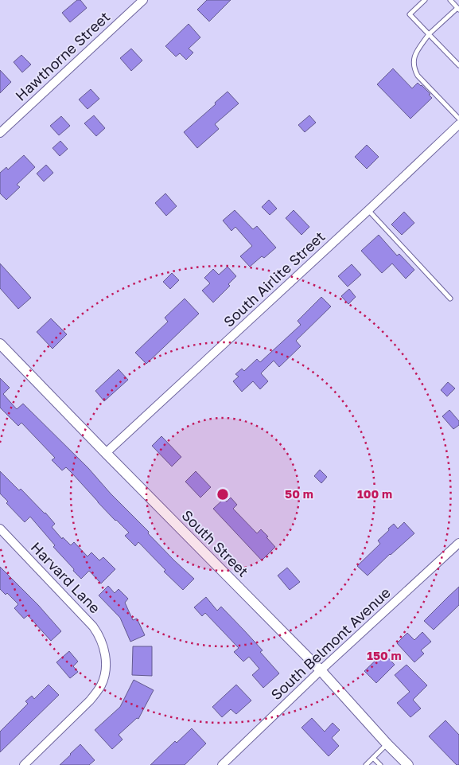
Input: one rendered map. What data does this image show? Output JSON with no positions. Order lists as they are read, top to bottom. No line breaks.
{"streets":{"street":["Hawthorne Street","South Airlite Street","South Street","Harvard Lane","South Belmont Avenue"]},"crossings":[["South Airlite Street","South Street"],["South Street","South Belmont Avenue"]],"rings":["50 m","100 m","150 m"]}
